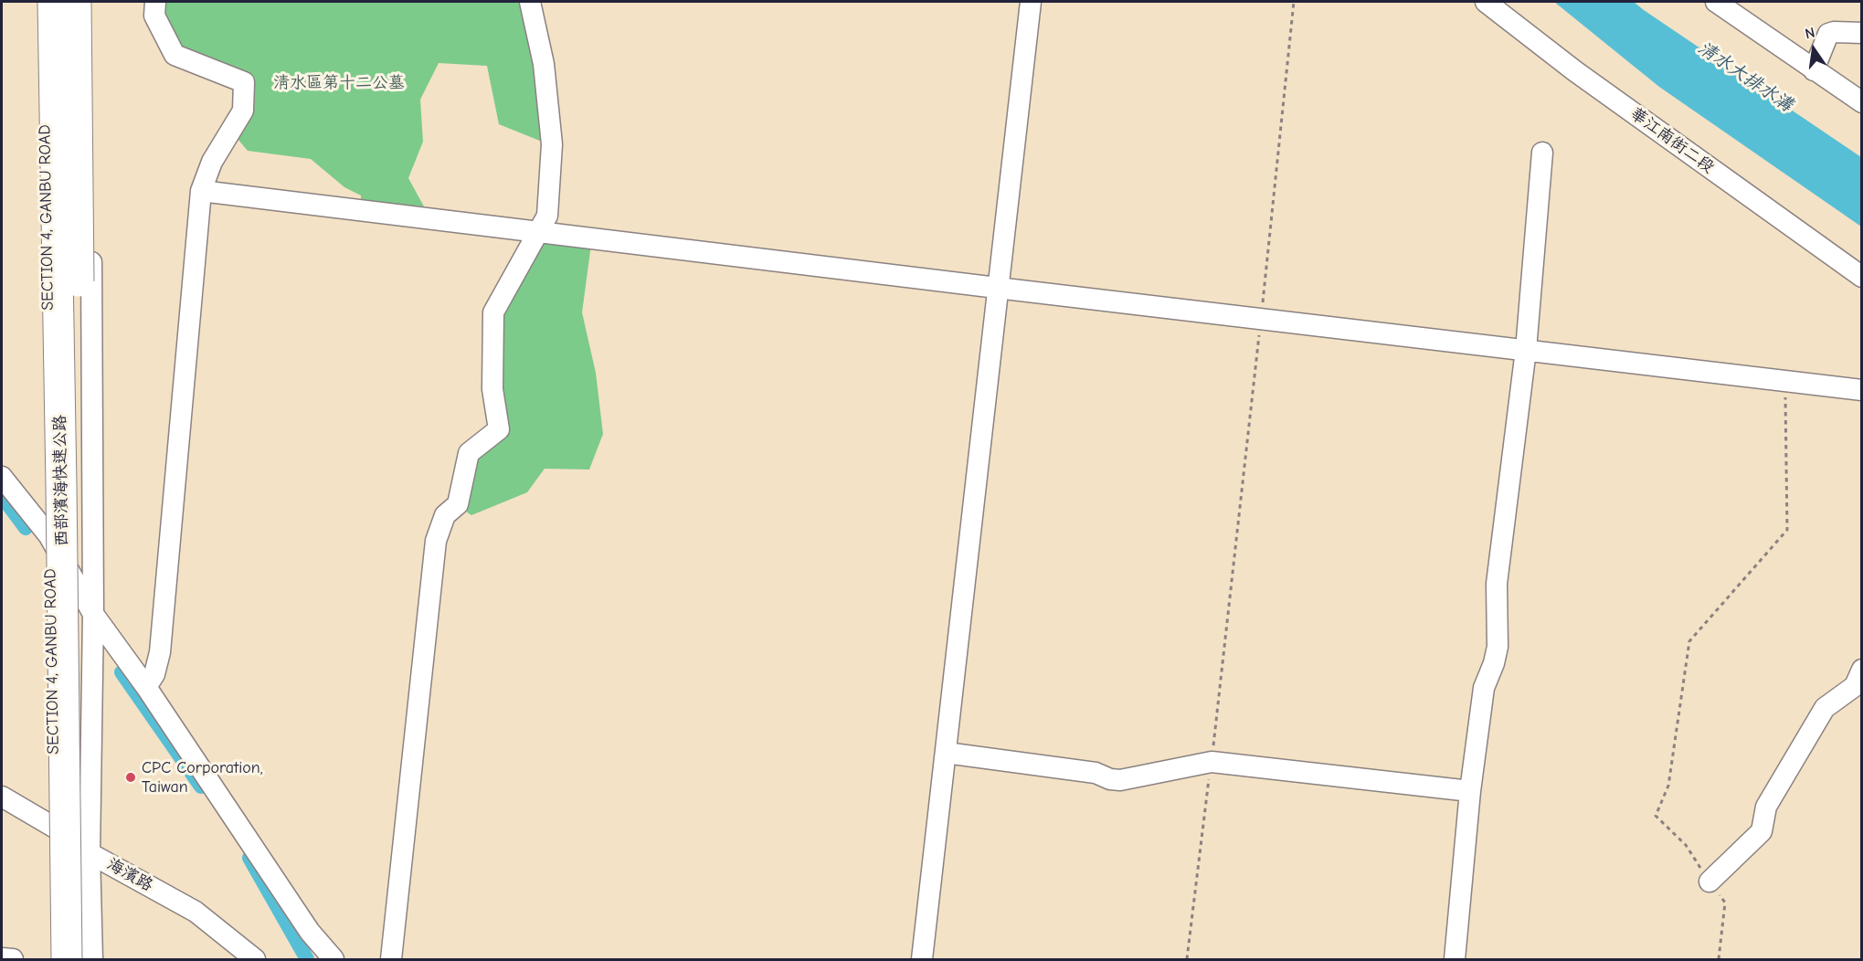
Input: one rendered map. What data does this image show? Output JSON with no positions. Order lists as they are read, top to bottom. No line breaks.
{"streets":{"highway":["西部濱海快速公路"],"street":["華江南街二段","SECTION 4, GANBU ROAD","海濱路"]},"crossings":[["SECTION 4, GANBU ROAD","海濱路"]],"water":["清水大排水溝"],"parks":["清水區第十二公墓"],"places":["CPC Corporation, Taiwan"],"north":"top"}
